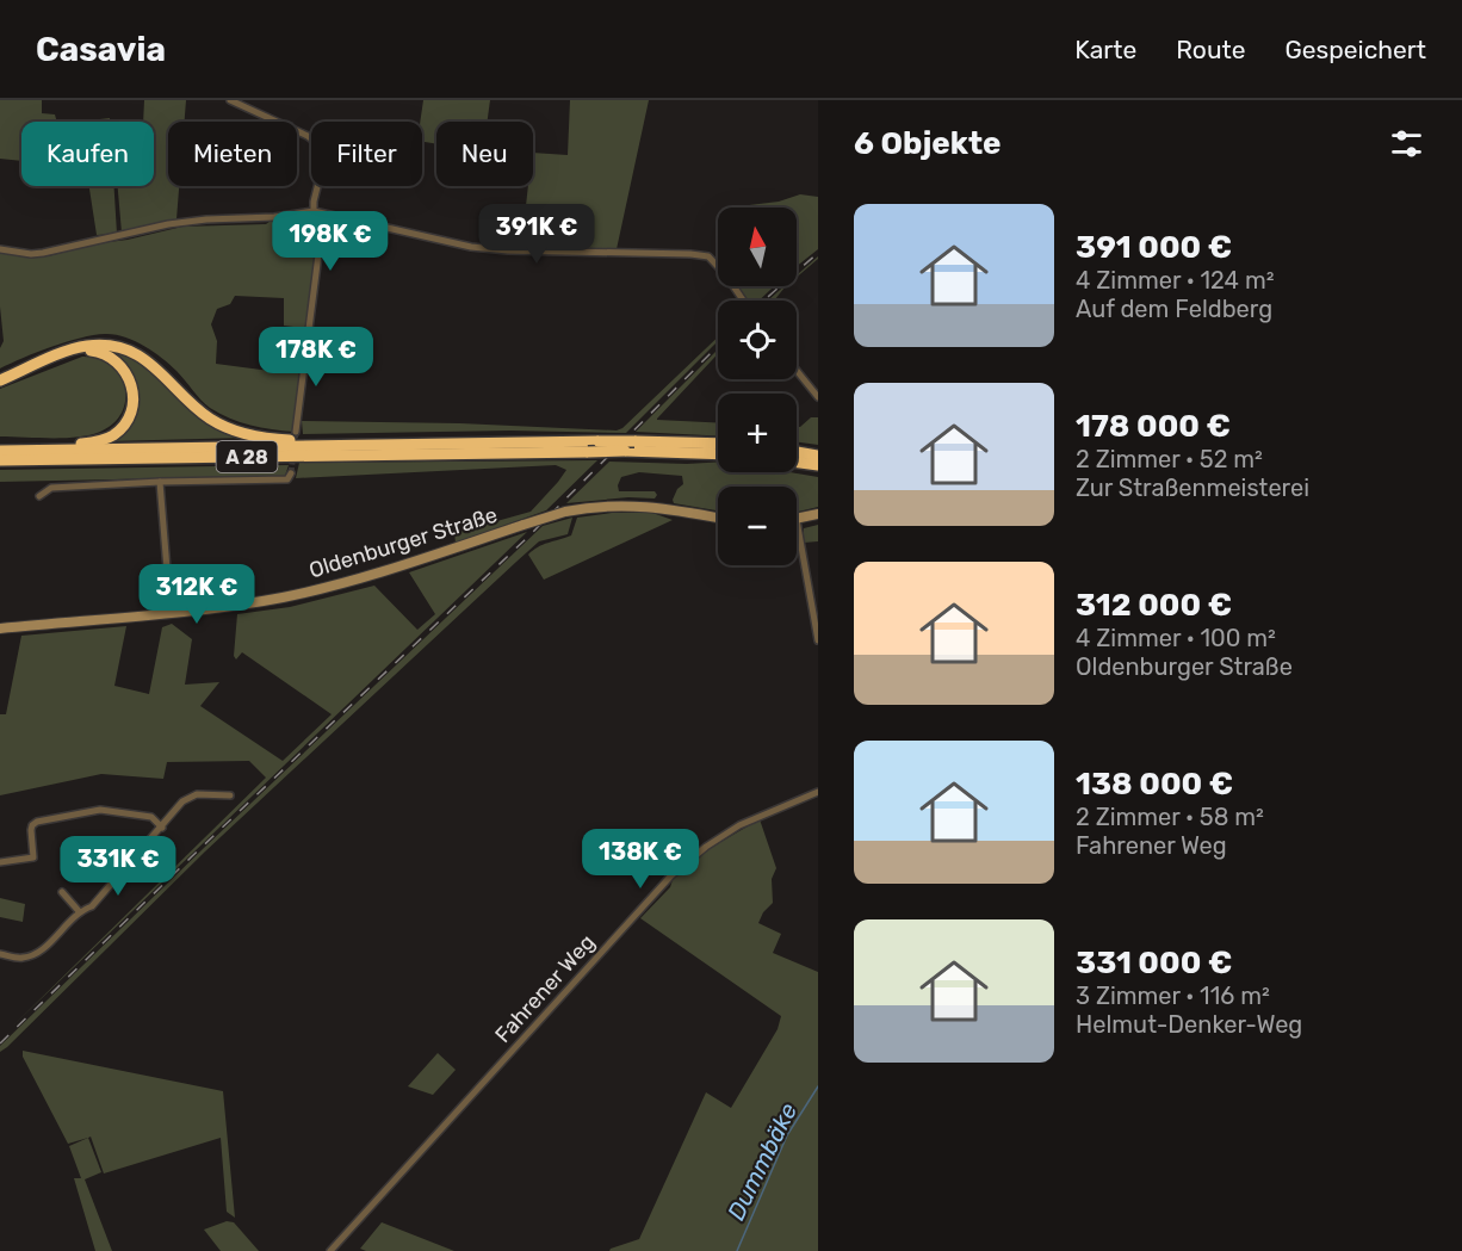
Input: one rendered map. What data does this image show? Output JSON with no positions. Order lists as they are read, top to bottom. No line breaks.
{"streets":{"highway":["A 28"],"main road":["Oldenburger Straße"],"street":["Fahrener Weg"]},"water":["Dummbäke"],"north":"top","page":{"header":"Casavia","nav":["Karte","Route","Gespeichert"],"heading":"6 Objekte","chip":["Kaufen","Mieten","Filter","Neu"],"list":[{"name":"391 000 €","note":"4 Zimmer · 124 m² · Auf dem Feldberg"},{"name":"178 000 €","note":"2 Zimmer · 52 m² · Zur Straßenmeisterei"},{"name":"312 000 €","note":"4 Zimmer · 100 m² · Oldenburger Straße"},{"name":"138 000 €","note":"2 Zimmer · 58 m² · Fahrener Weg"},{"name":"331 000 €","note":"3 Zimmer · 116 m² · Helmut-Denker-Weg"}],"price":["391K €","198K €","178K €","312K €","138K €","331K €"],"map_buttons":["+","−"]}}
